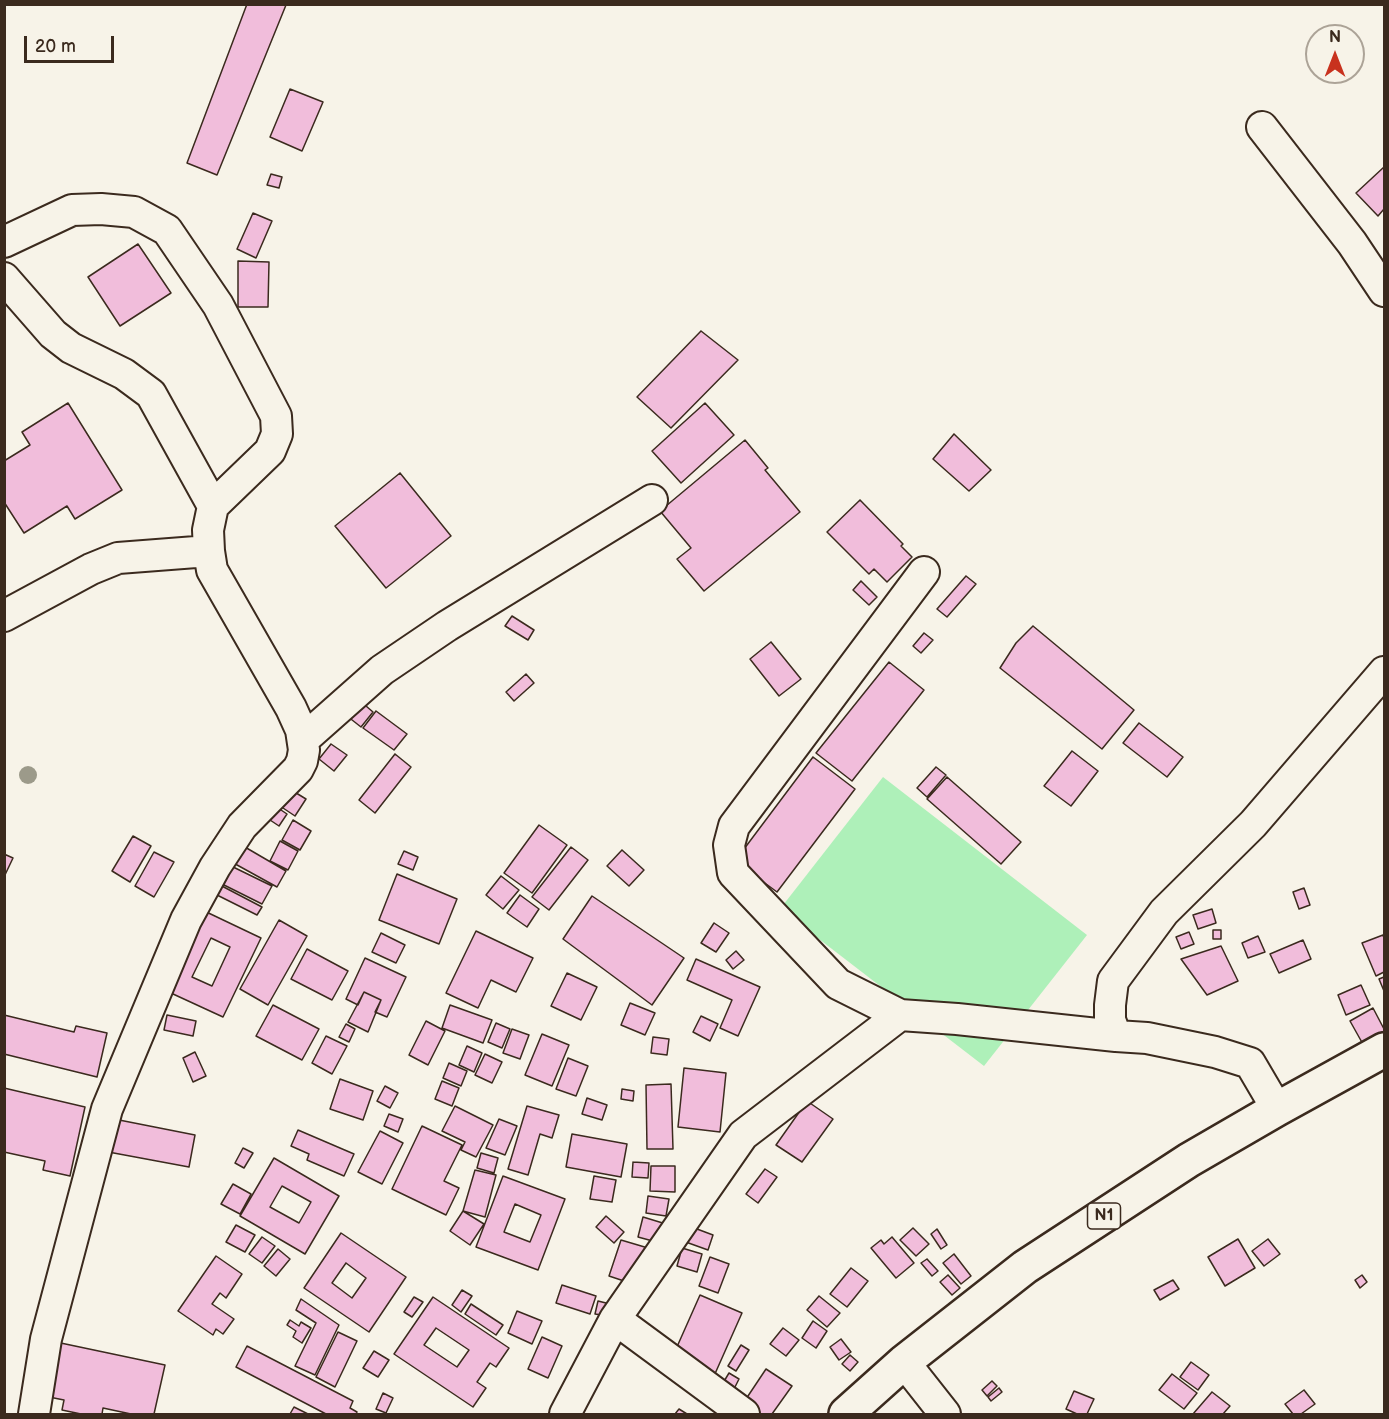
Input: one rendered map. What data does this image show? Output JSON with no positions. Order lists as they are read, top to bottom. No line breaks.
{"streets":{"highway":["N1"]},"scale_bar":"20 m","north":"top"}
